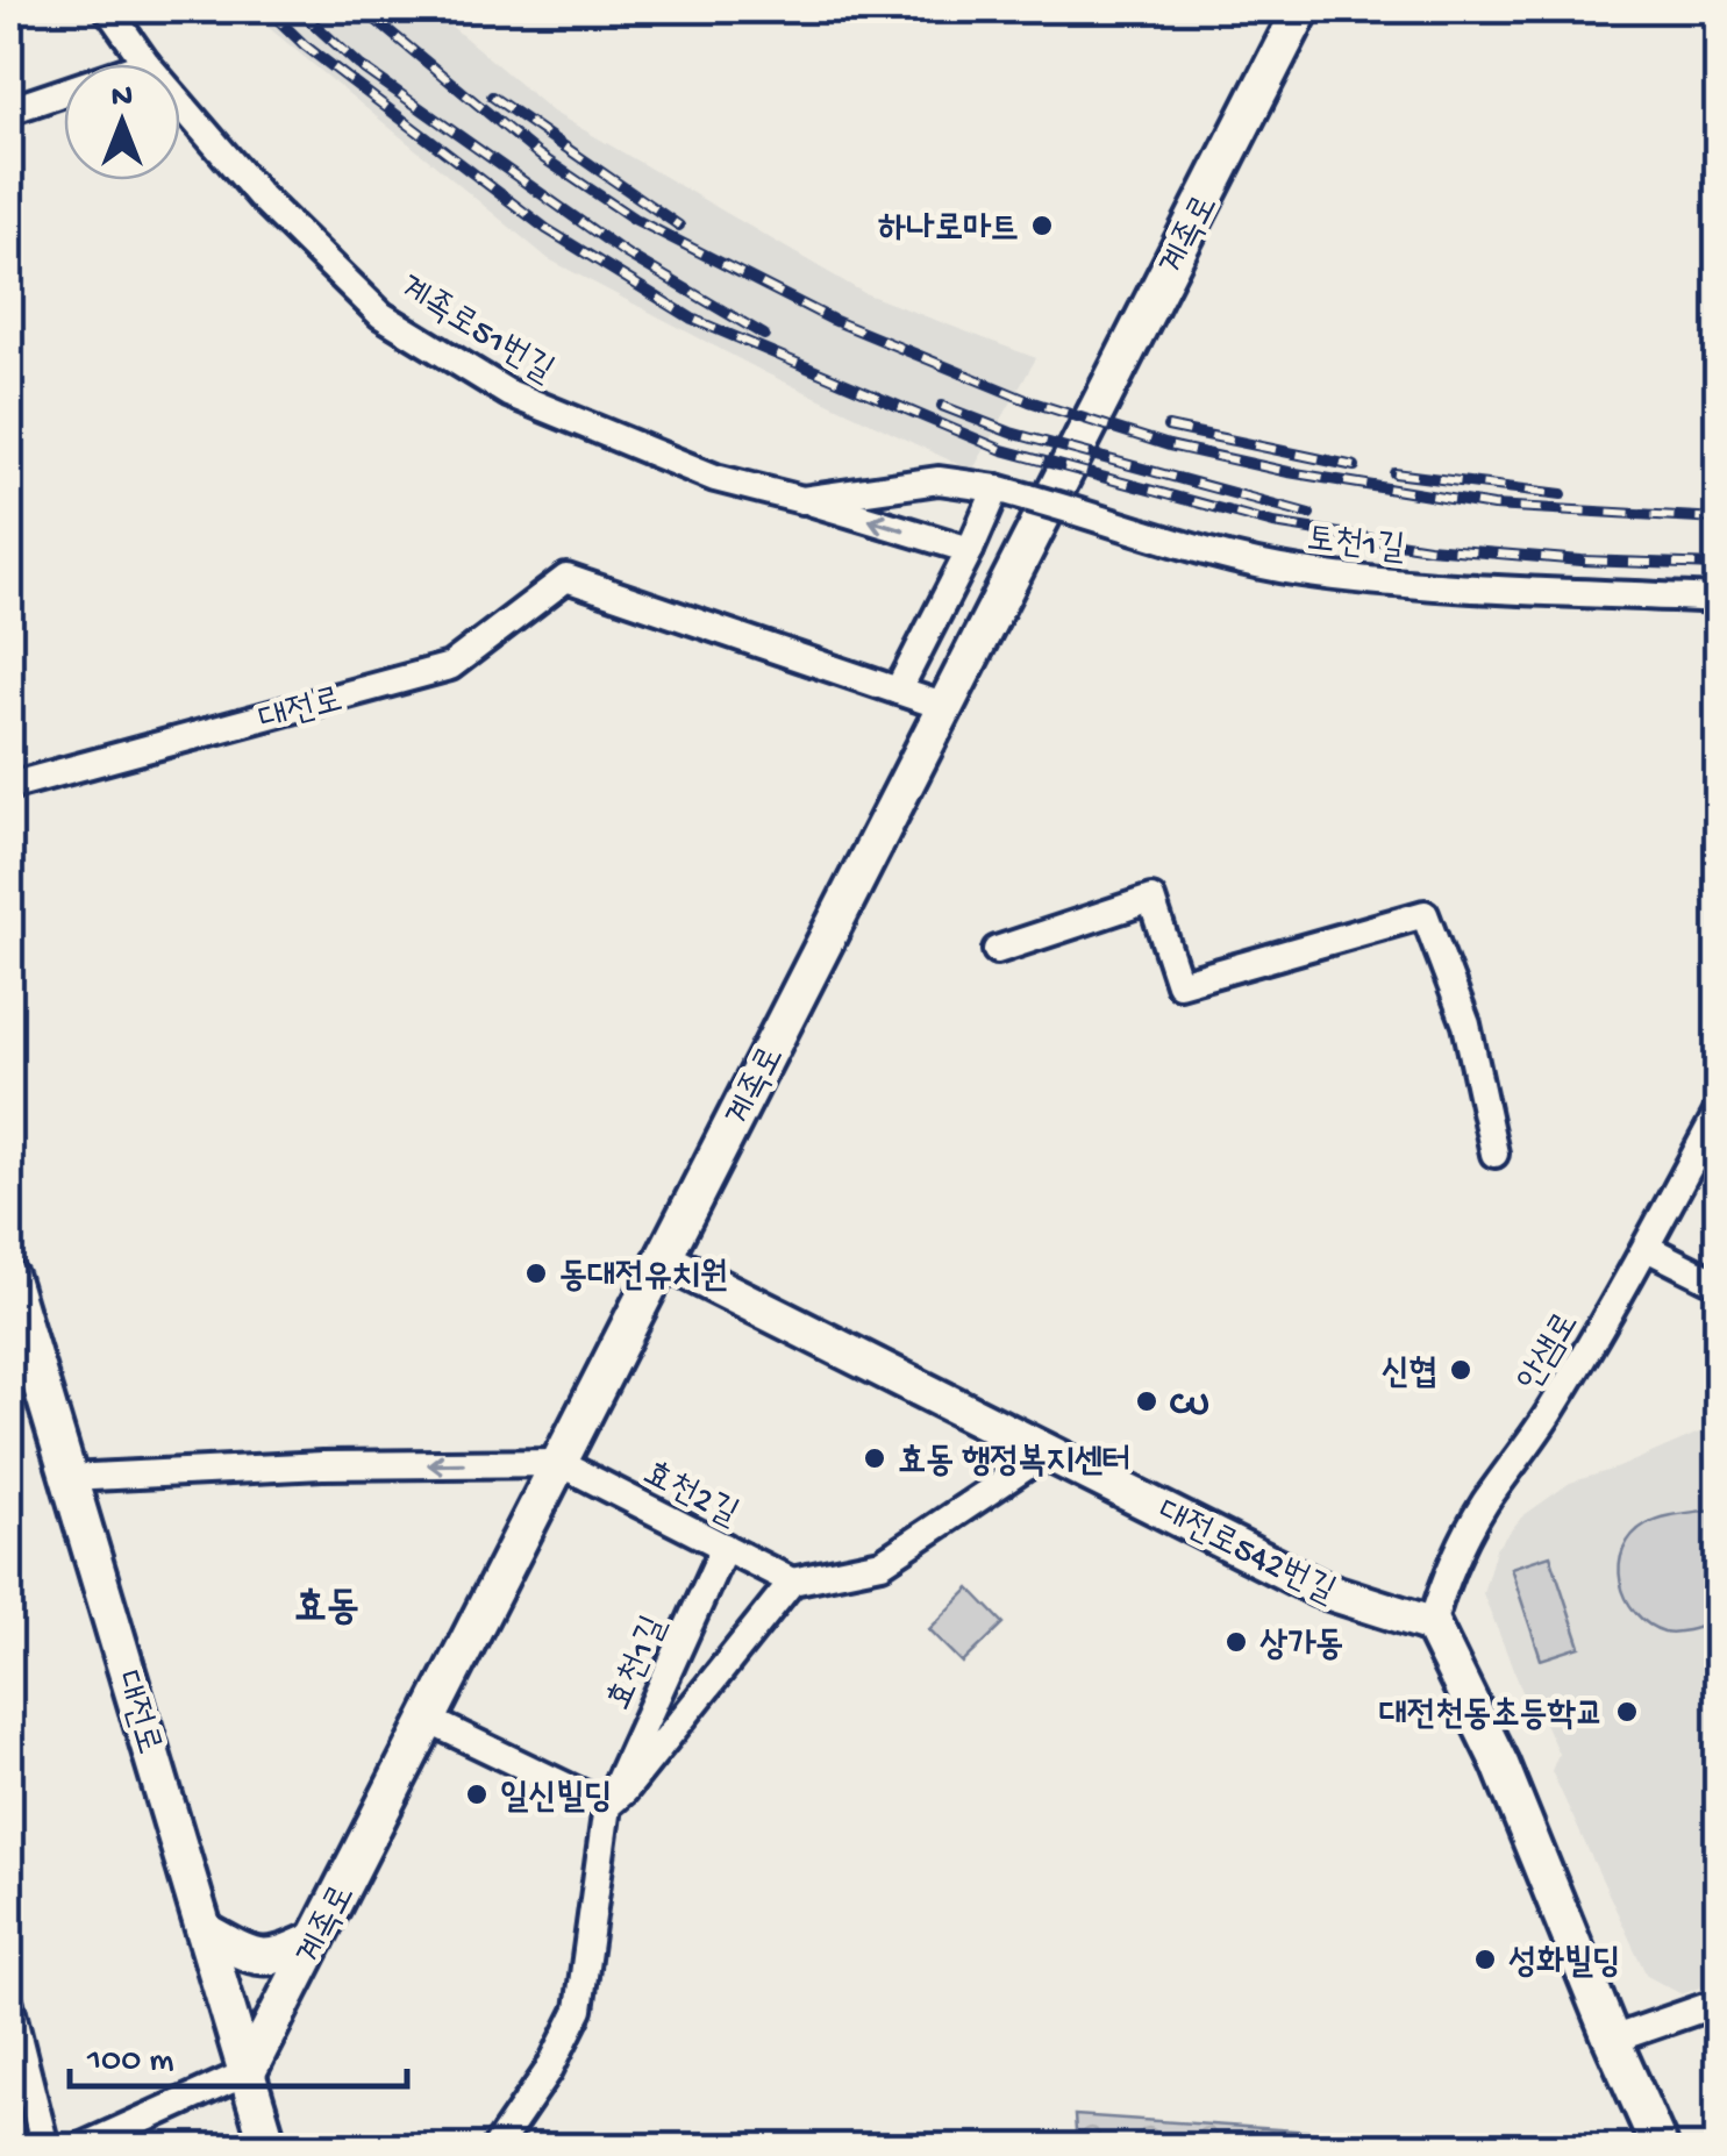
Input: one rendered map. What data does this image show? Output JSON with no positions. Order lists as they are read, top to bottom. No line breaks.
{"streets":{"main road":["계족로","대전로","대전로542번길"],"street":["계족로51번길","토천1길","안샘로","효천2길","효천1길"]},"crossings":[["계족로","대전로"],["계족로","효천2길"],["계족로","대전로542번길"],["계족로51번길","토천1길"],["안샘로","대전로542번길"],["효천2길","효천1길"]],"districts":["효동"],"places":["하나로마트","동대전유치원","신협","CU","효동 행정복지센터","상가동","대전천동초등학교","일신빌딩","성화빌딩"],"scale_bar":"100 m","north":"top"}
